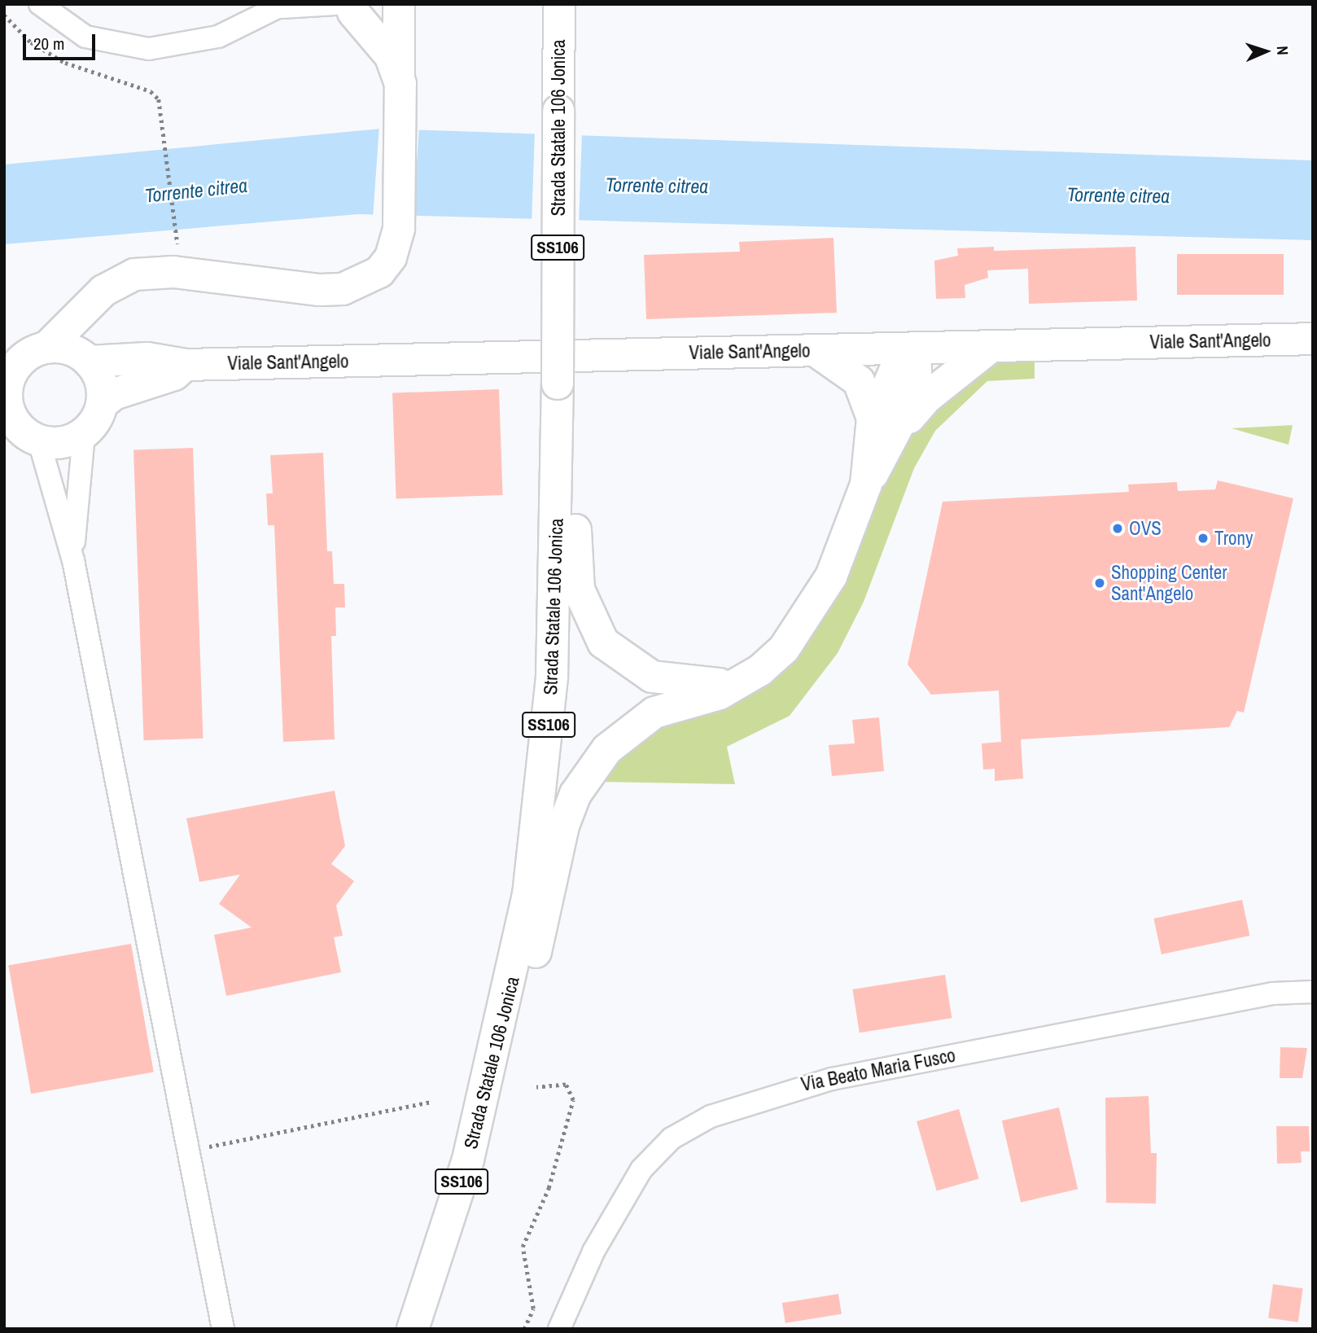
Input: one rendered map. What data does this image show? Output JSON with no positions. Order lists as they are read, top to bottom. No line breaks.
{"streets":{"main road":["Strada Statale 106 Jonica","SS106","Viale Sant'Angelo"],"street":["Via Beato Maria Fusco"]},"water":["Torrente citrea"],"places":["OVS","Trony","Shopping Center Sant'Angelo"],"scale_bar":"20 m","north":"right"}
